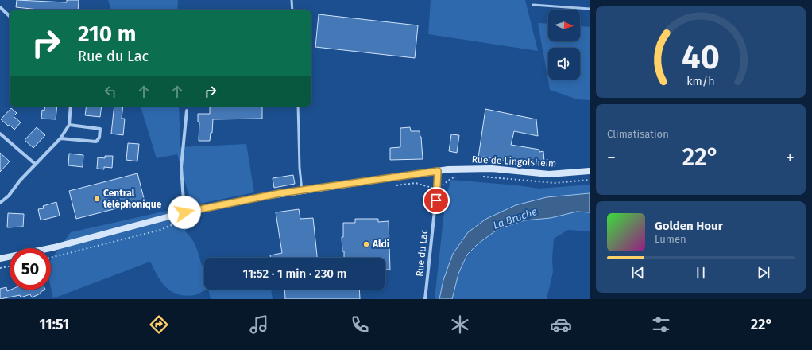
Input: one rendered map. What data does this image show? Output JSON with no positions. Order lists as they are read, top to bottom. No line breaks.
{"streets":{"main road":["Rue de Lingolsheim"],"street":["Rue du Lac"]},"crossings":[["Rue de Lingolsheim","Rue du Lac"]],"water":["La Bruche"],"places":["Central téléphonique","Aldi"],"north":"right","page":{"turn":["210 m","Rue du Lac"],"tile":"Climatisation","heat":["−","22°","+"],"song":["Golden Hour","Lumen"],"limit":"50","trip":"11:52 · 1 min · 230 m","tabs":["11:51","22°"],"gauge":["40","km/h"]}}
